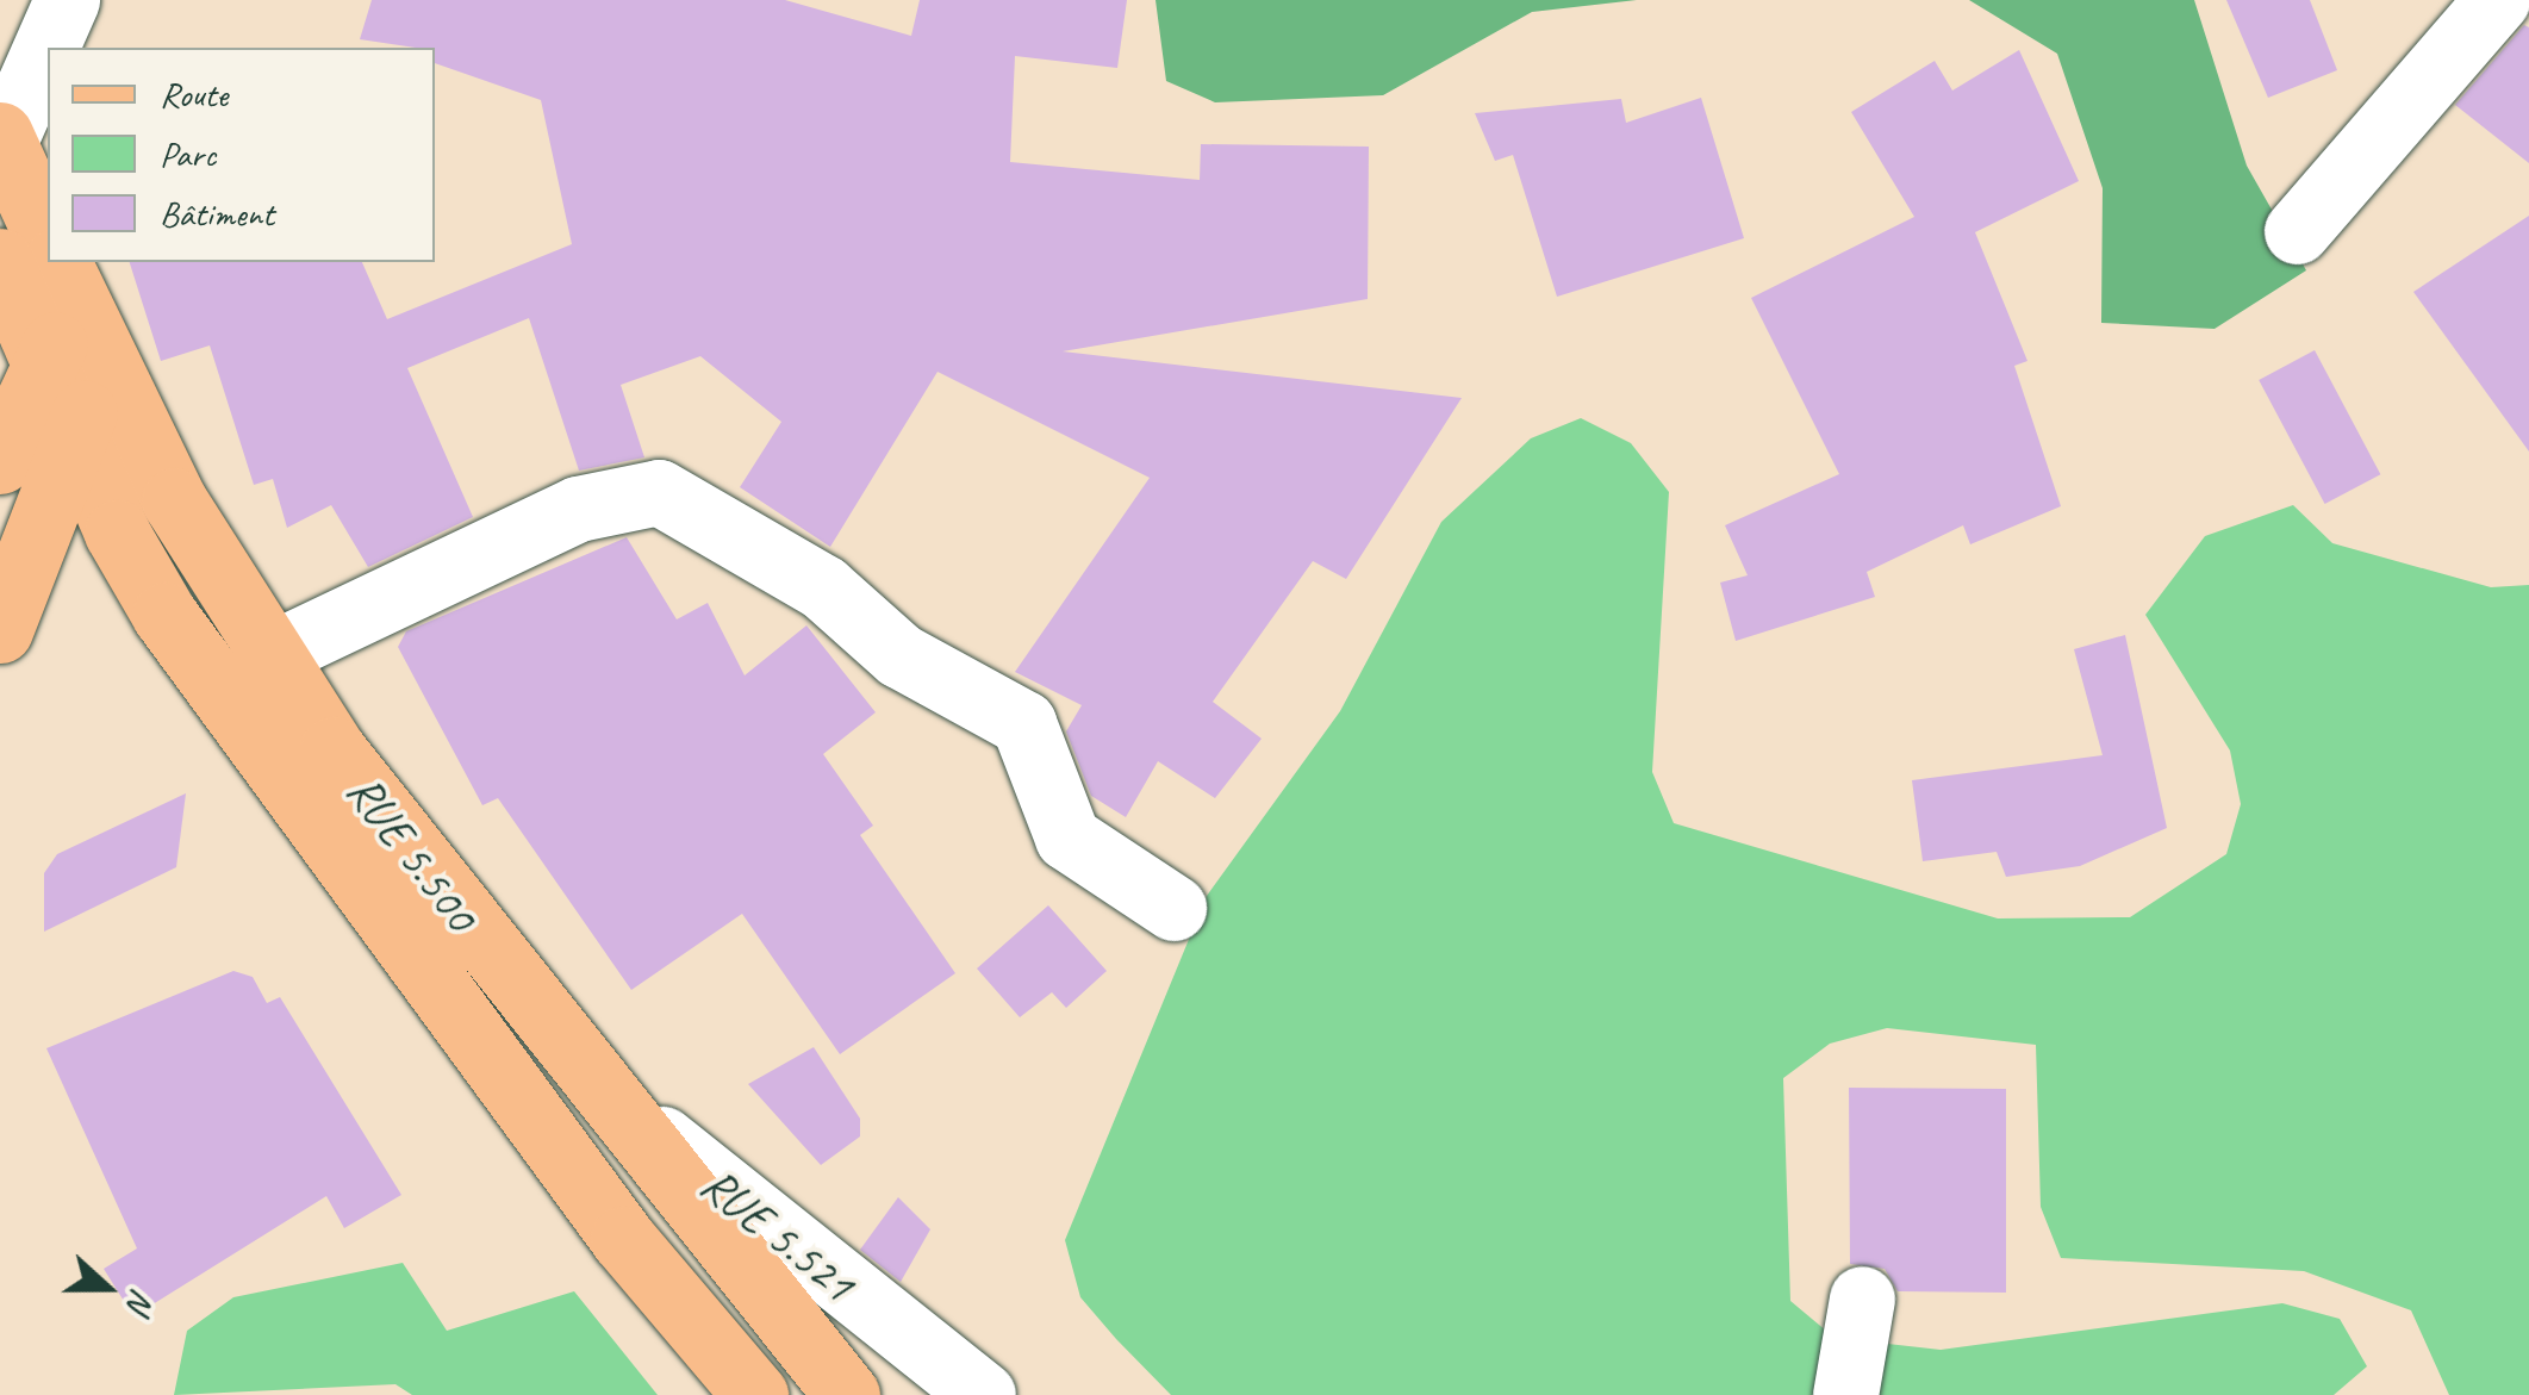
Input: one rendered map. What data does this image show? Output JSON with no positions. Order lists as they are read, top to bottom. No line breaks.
{"streets":{"main road":["RUE 5.500"],"street":["RUE 5.521"]},"crossings":[["RUE 5.500","RUE 5.521"]],"legend":["Route","Parc","Bâtiment"],"north":"right"}
